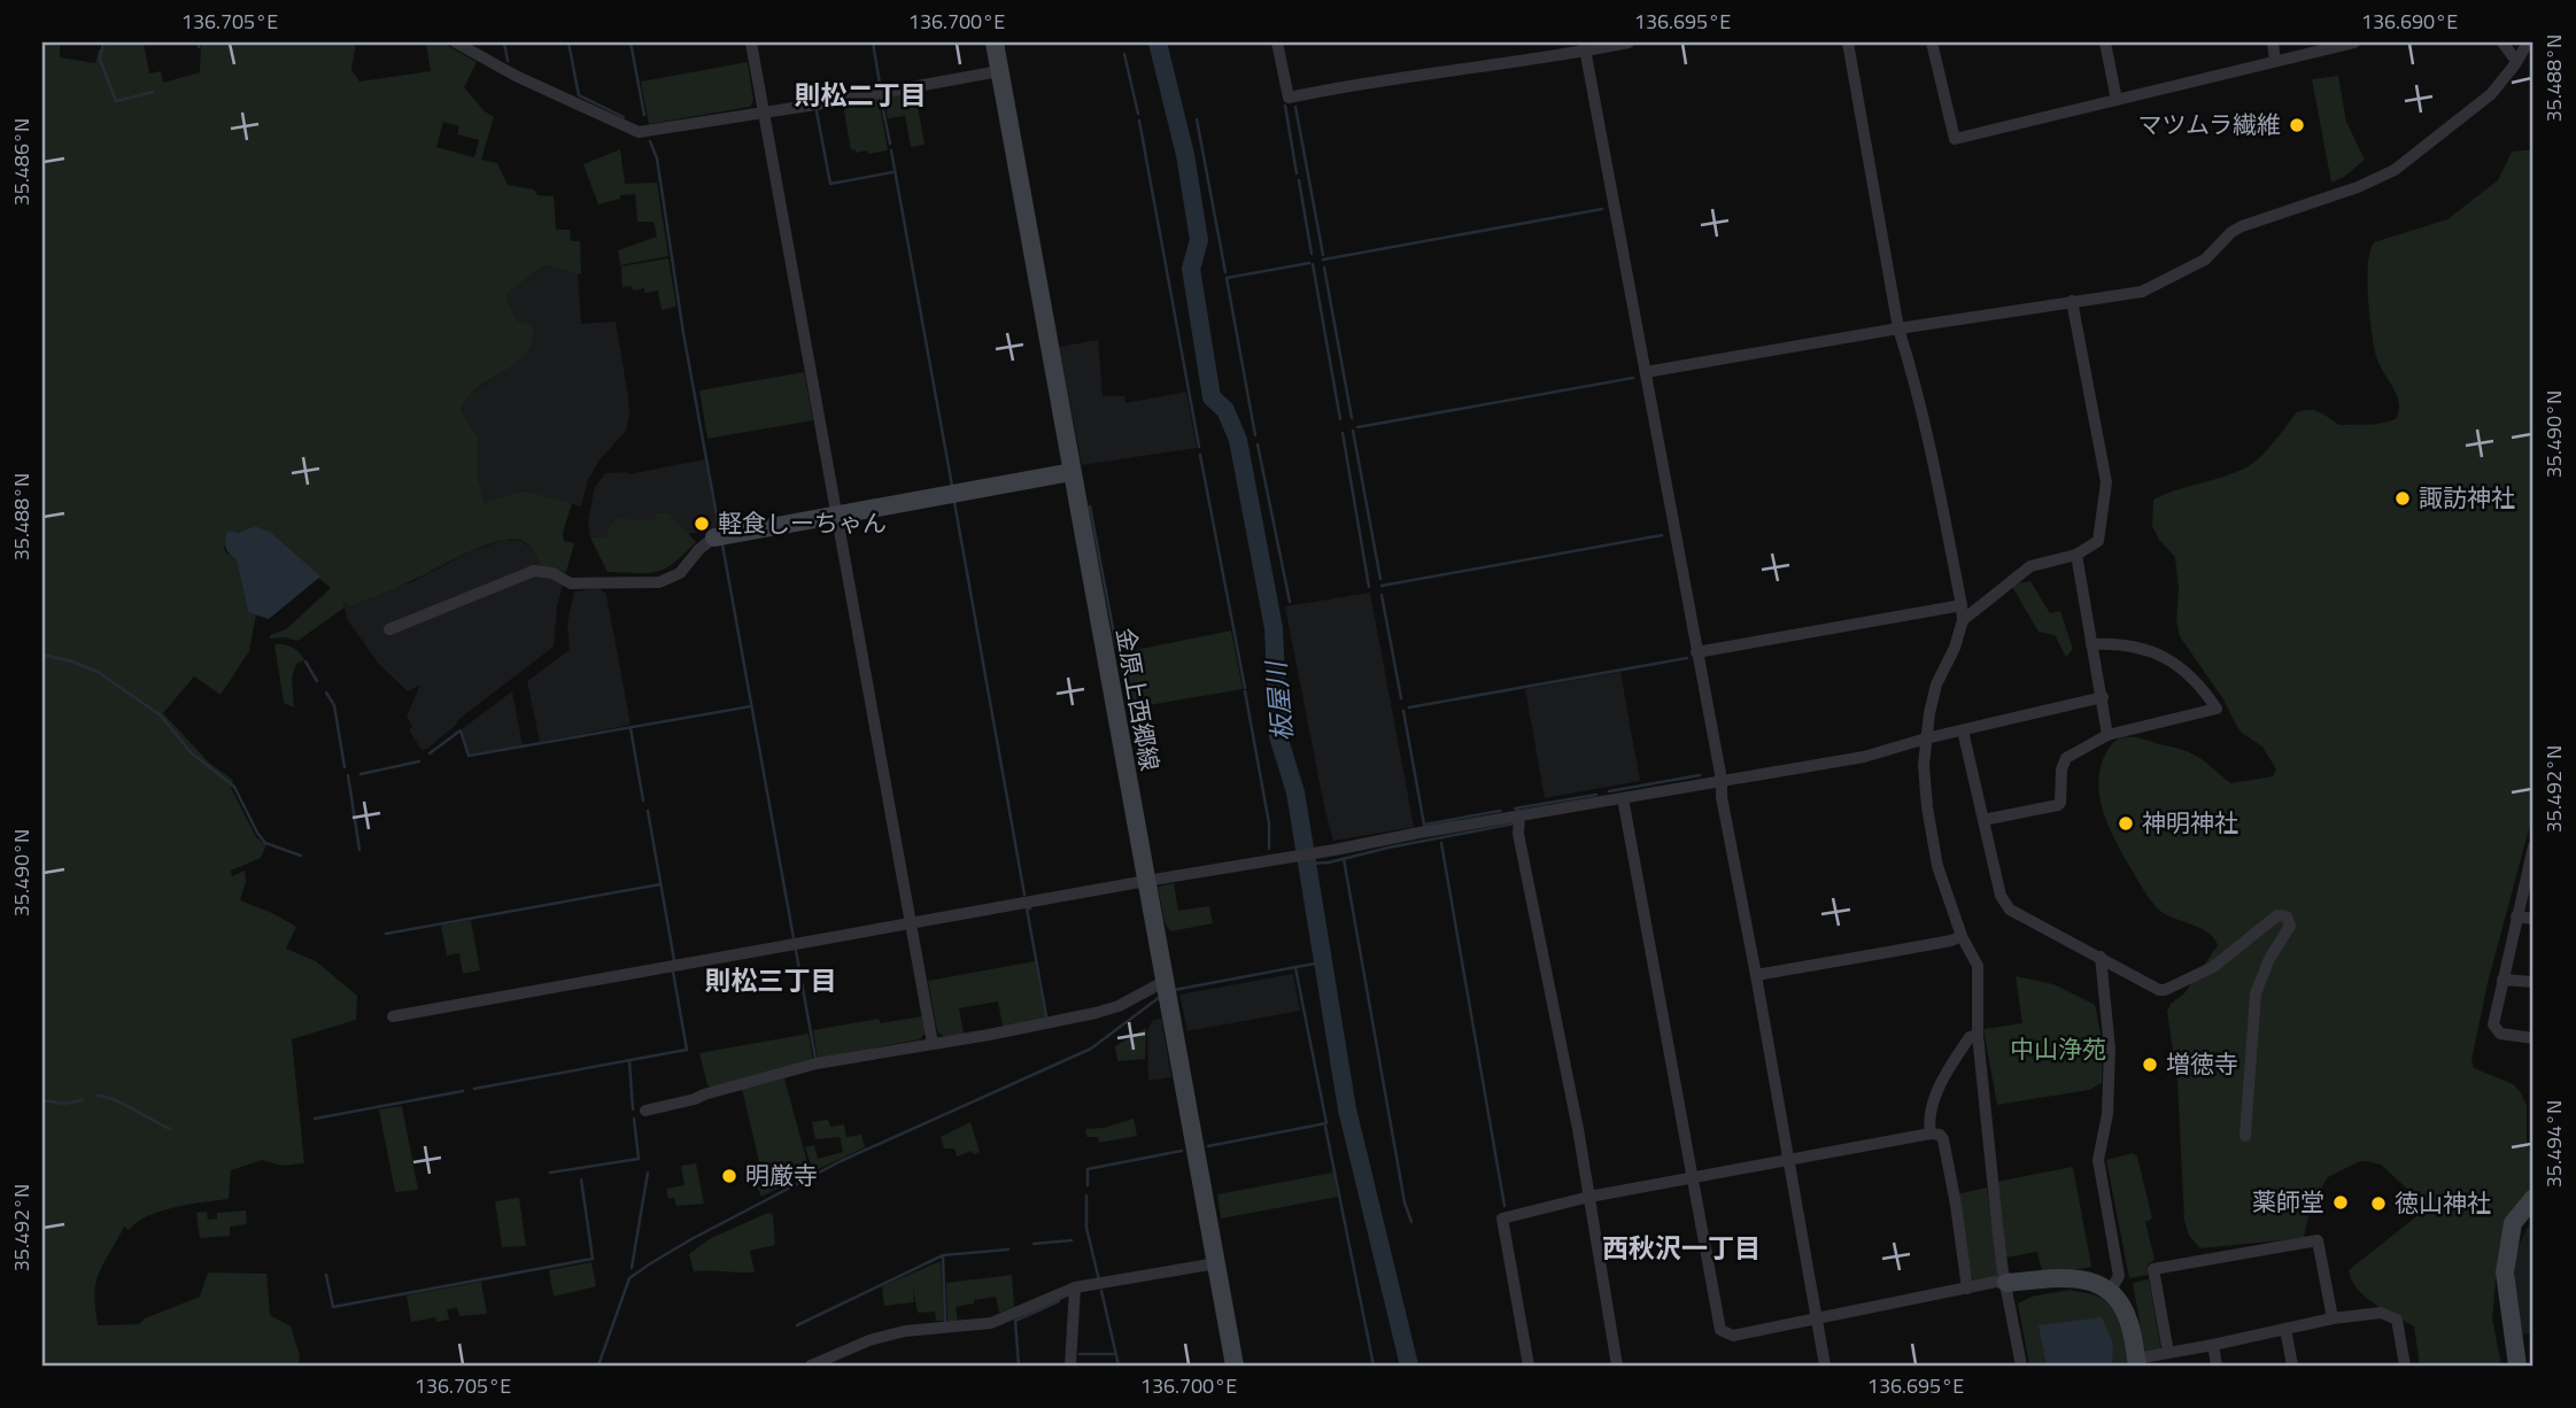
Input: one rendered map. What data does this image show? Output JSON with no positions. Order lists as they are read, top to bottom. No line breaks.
{"streets":{"main road":["金原上西郷線"]},"districts":["則松二丁目","則松三丁目","西秋沢一丁目"],"water":["板屋川"],"parks":["中山浄苑"],"places":["マツムラ繊維","諏訪神社","軽食しーちゃん","神明神社","増徳寺","明厳寺","薬師堂","徳山神社"],"coordinates":["136.705°E","136.700°E","136.695°E","136.690°E","35.488°N","35.486°N","35.490°N","35.492°N","35.494°N"]}
